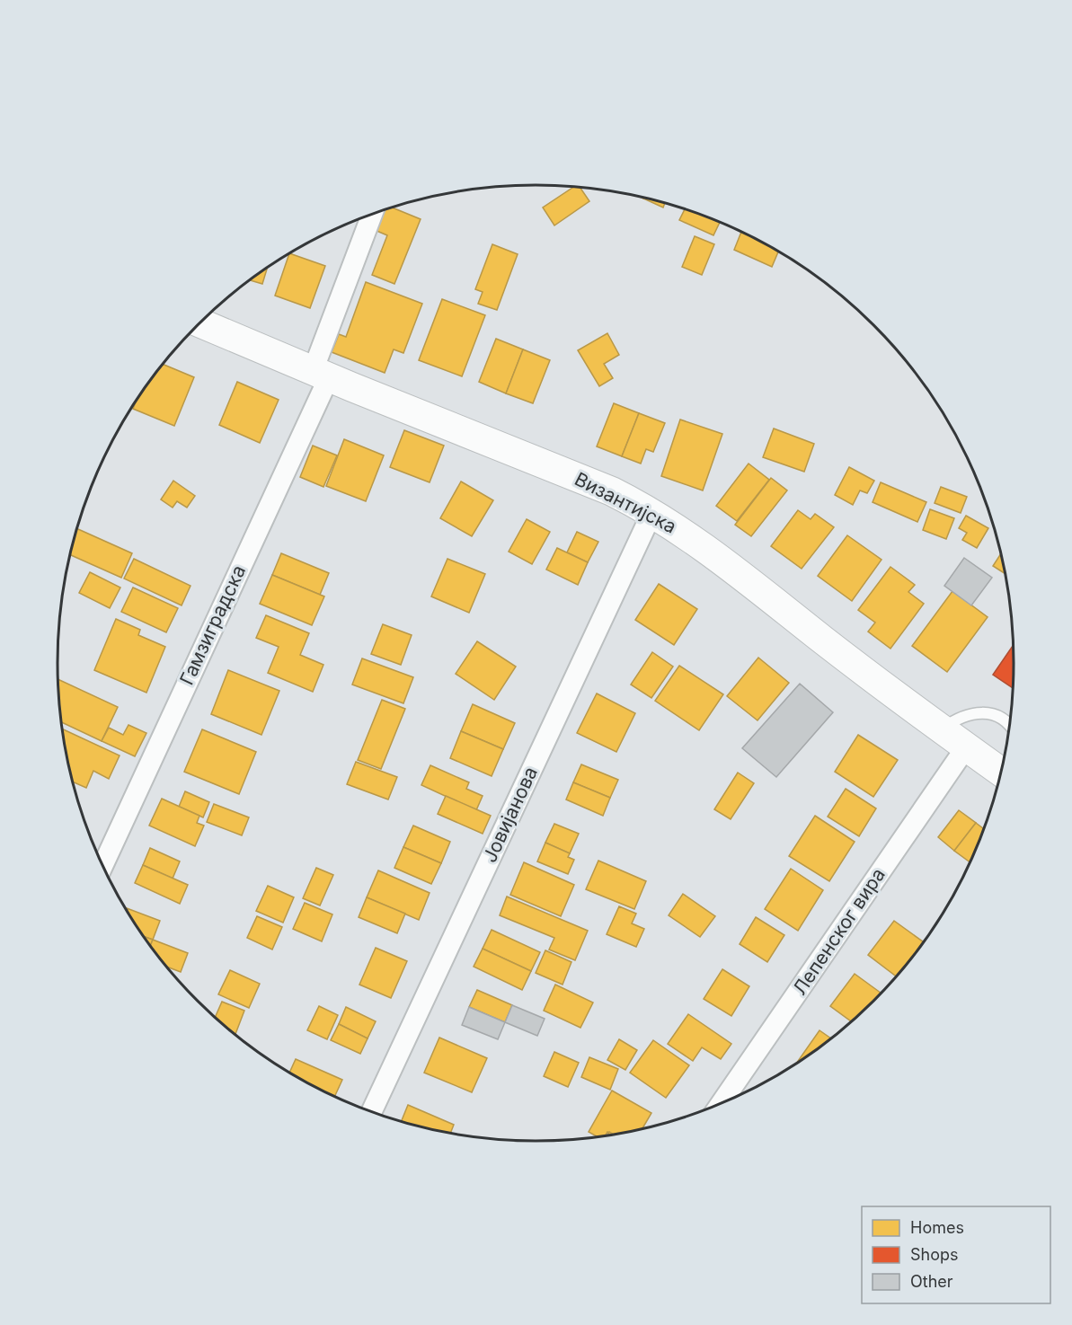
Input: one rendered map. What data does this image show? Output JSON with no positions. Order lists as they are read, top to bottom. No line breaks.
{"streets":{"street":["Византијска","Гамзиградска","Јовијанова","Лепенског вира"]},"crossings":[["Византијска","Гамзиградска"],["Византијска","Јовијанова"],["Византијска","Лепенског вира"]],"legend":["Homes","Shops","Other"]}
